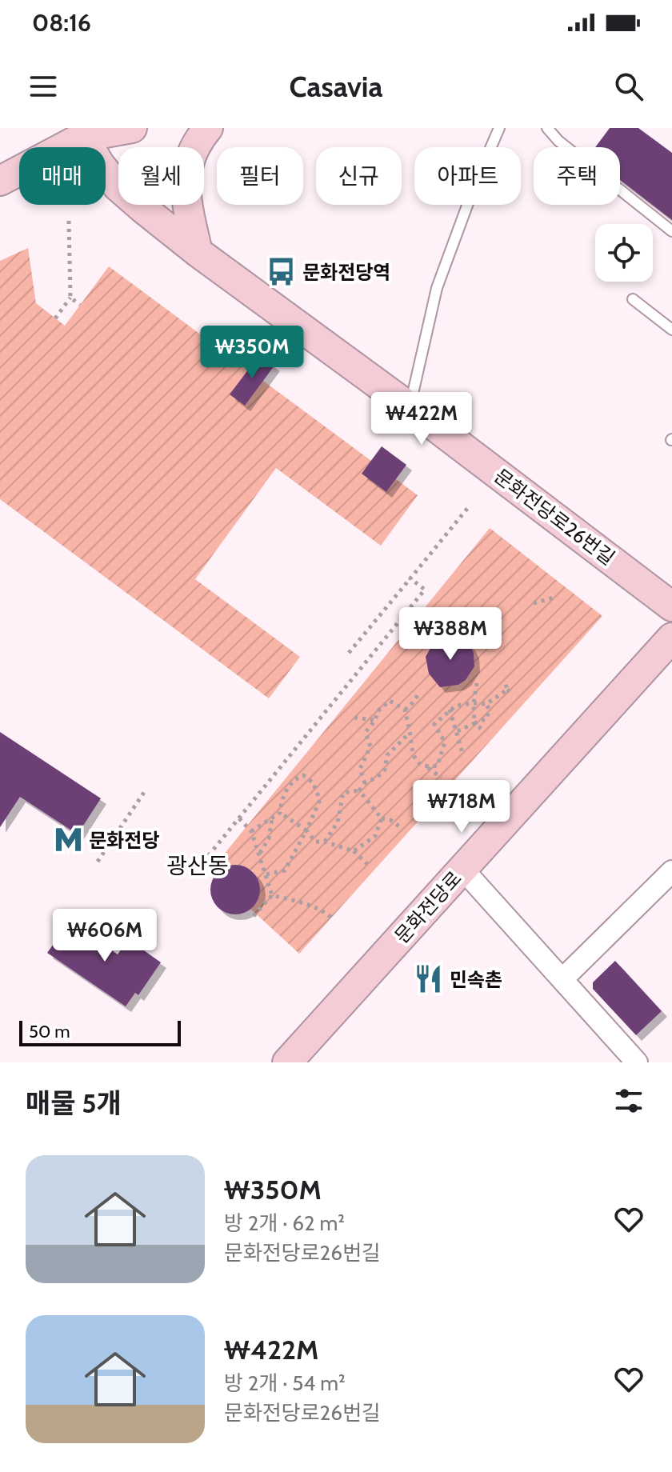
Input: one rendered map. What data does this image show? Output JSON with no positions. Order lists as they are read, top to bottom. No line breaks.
{"streets":{"street":["문화전당로26번길","문화전당로"]},"districts":["광산동"],"places":{"bus stop":["문화전당역"],"metro station":["문화전당"],"restaurant":["민속촌"]},"scale_bar":"50 m","page":{"status":"08:16","header":"Casavia","chip":["매매","월세","필터","신규","아파트","주택"],"price":["₩350M","₩422M","₩388M","₩718M","₩606M"],"scale":"50 m","heading":"매물 5개","list":[{"name":"₩350M","note":"방 2개 · 62 m² · 문화전당로26번길"},{"name":"₩422M","note":"방 2개 · 54 m² · 문화전당로26번길"}]}}
